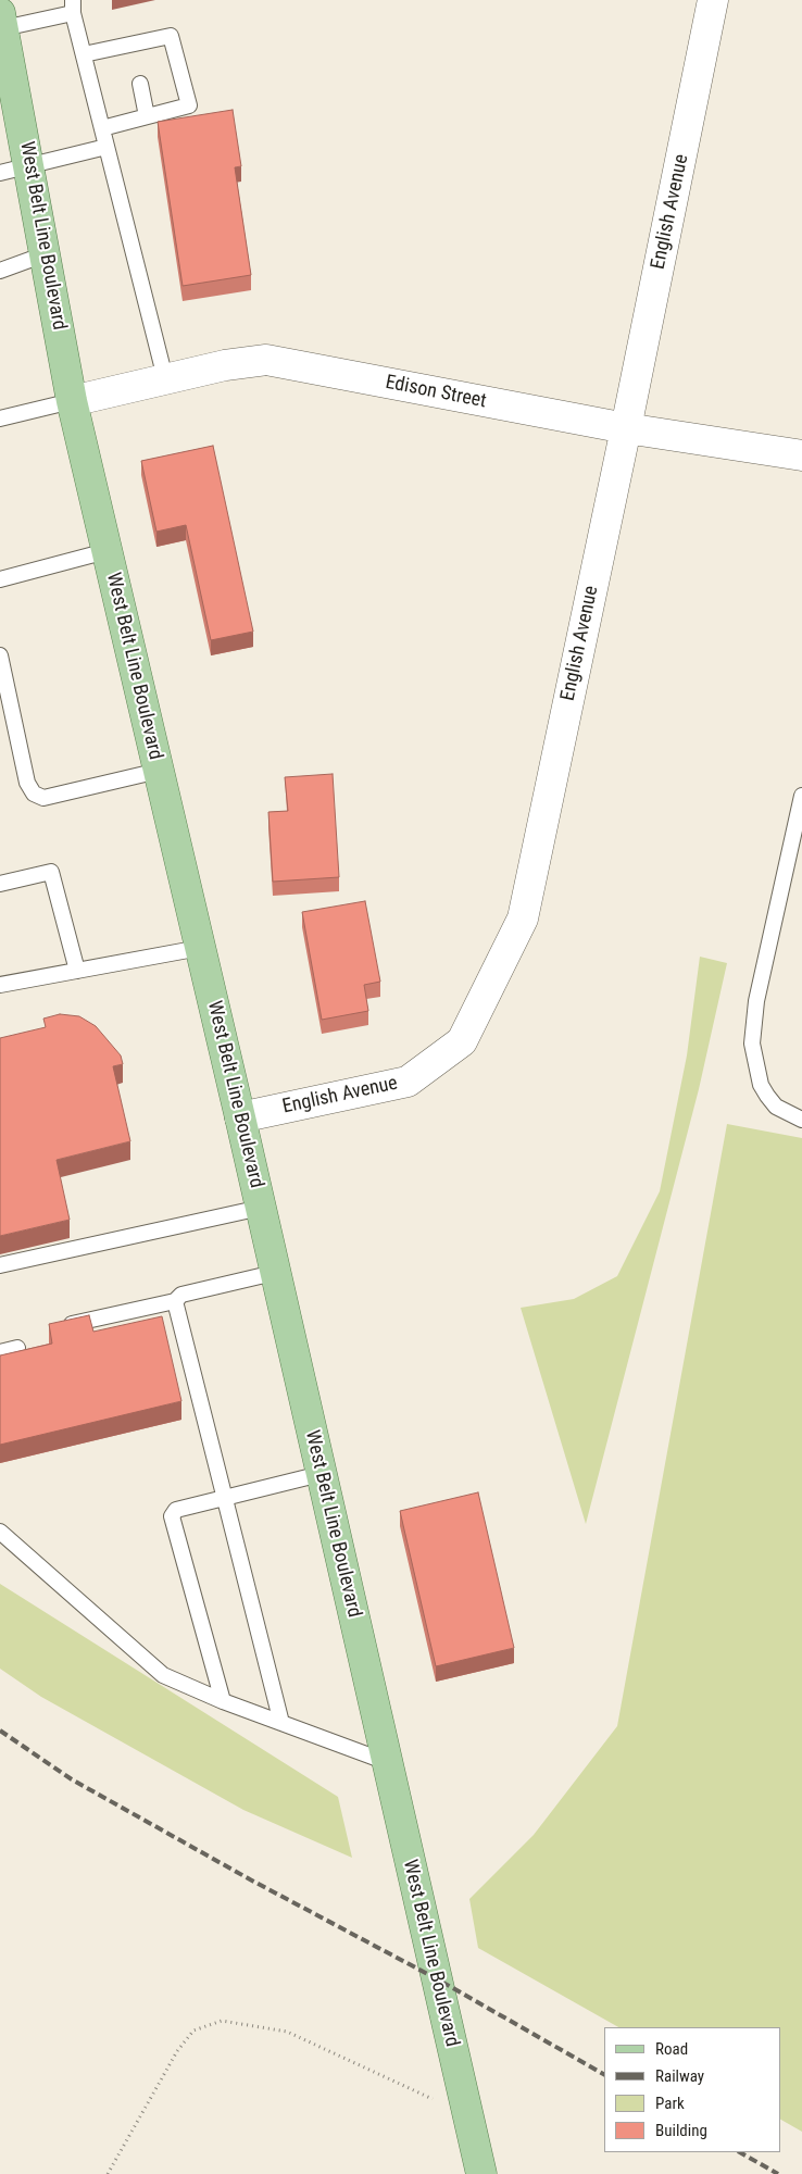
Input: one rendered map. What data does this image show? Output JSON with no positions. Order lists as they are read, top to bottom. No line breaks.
{"streets":{"main road":["West Belt Line Boulevard"],"street":["English Avenue","Edison Street"]},"crossings":[["English Avenue","West Belt Line Boulevard"],["English Avenue","Edison Street"],["West Belt Line Boulevard","Edison Street"]],"legend":["Road","Railway","Park","Building"]}
